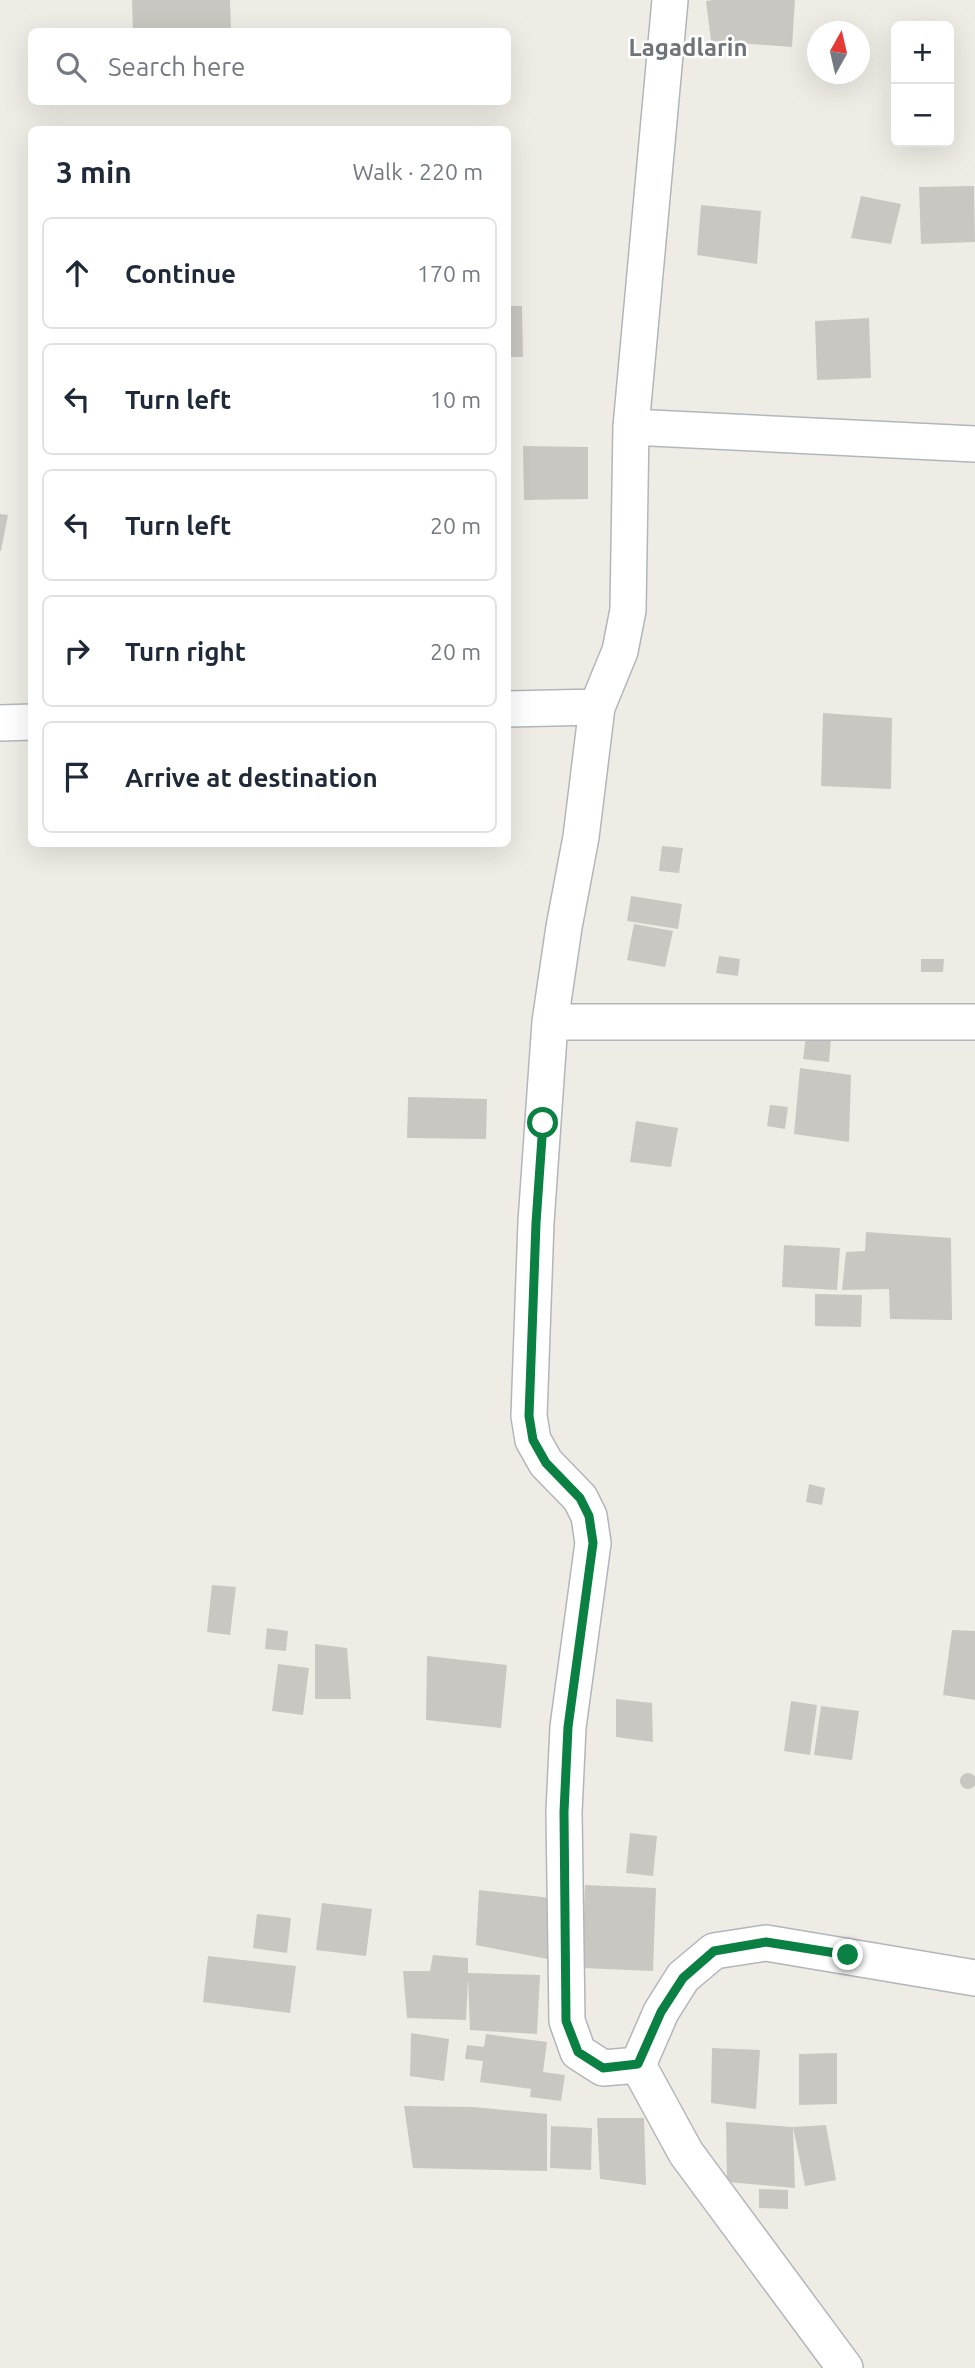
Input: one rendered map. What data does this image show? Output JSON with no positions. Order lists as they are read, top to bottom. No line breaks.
{"districts":["Lagadlarin"],"north":"top","page":{"map_buttons":["+","−"],"search":"Search here","heading":["3 min","Walk · 220 m"],"list":[["Continue","170 m"],["Turn left","10 m"],["Turn left","20 m"],["Turn right","20 m"],"Arrive at destination"]}}
